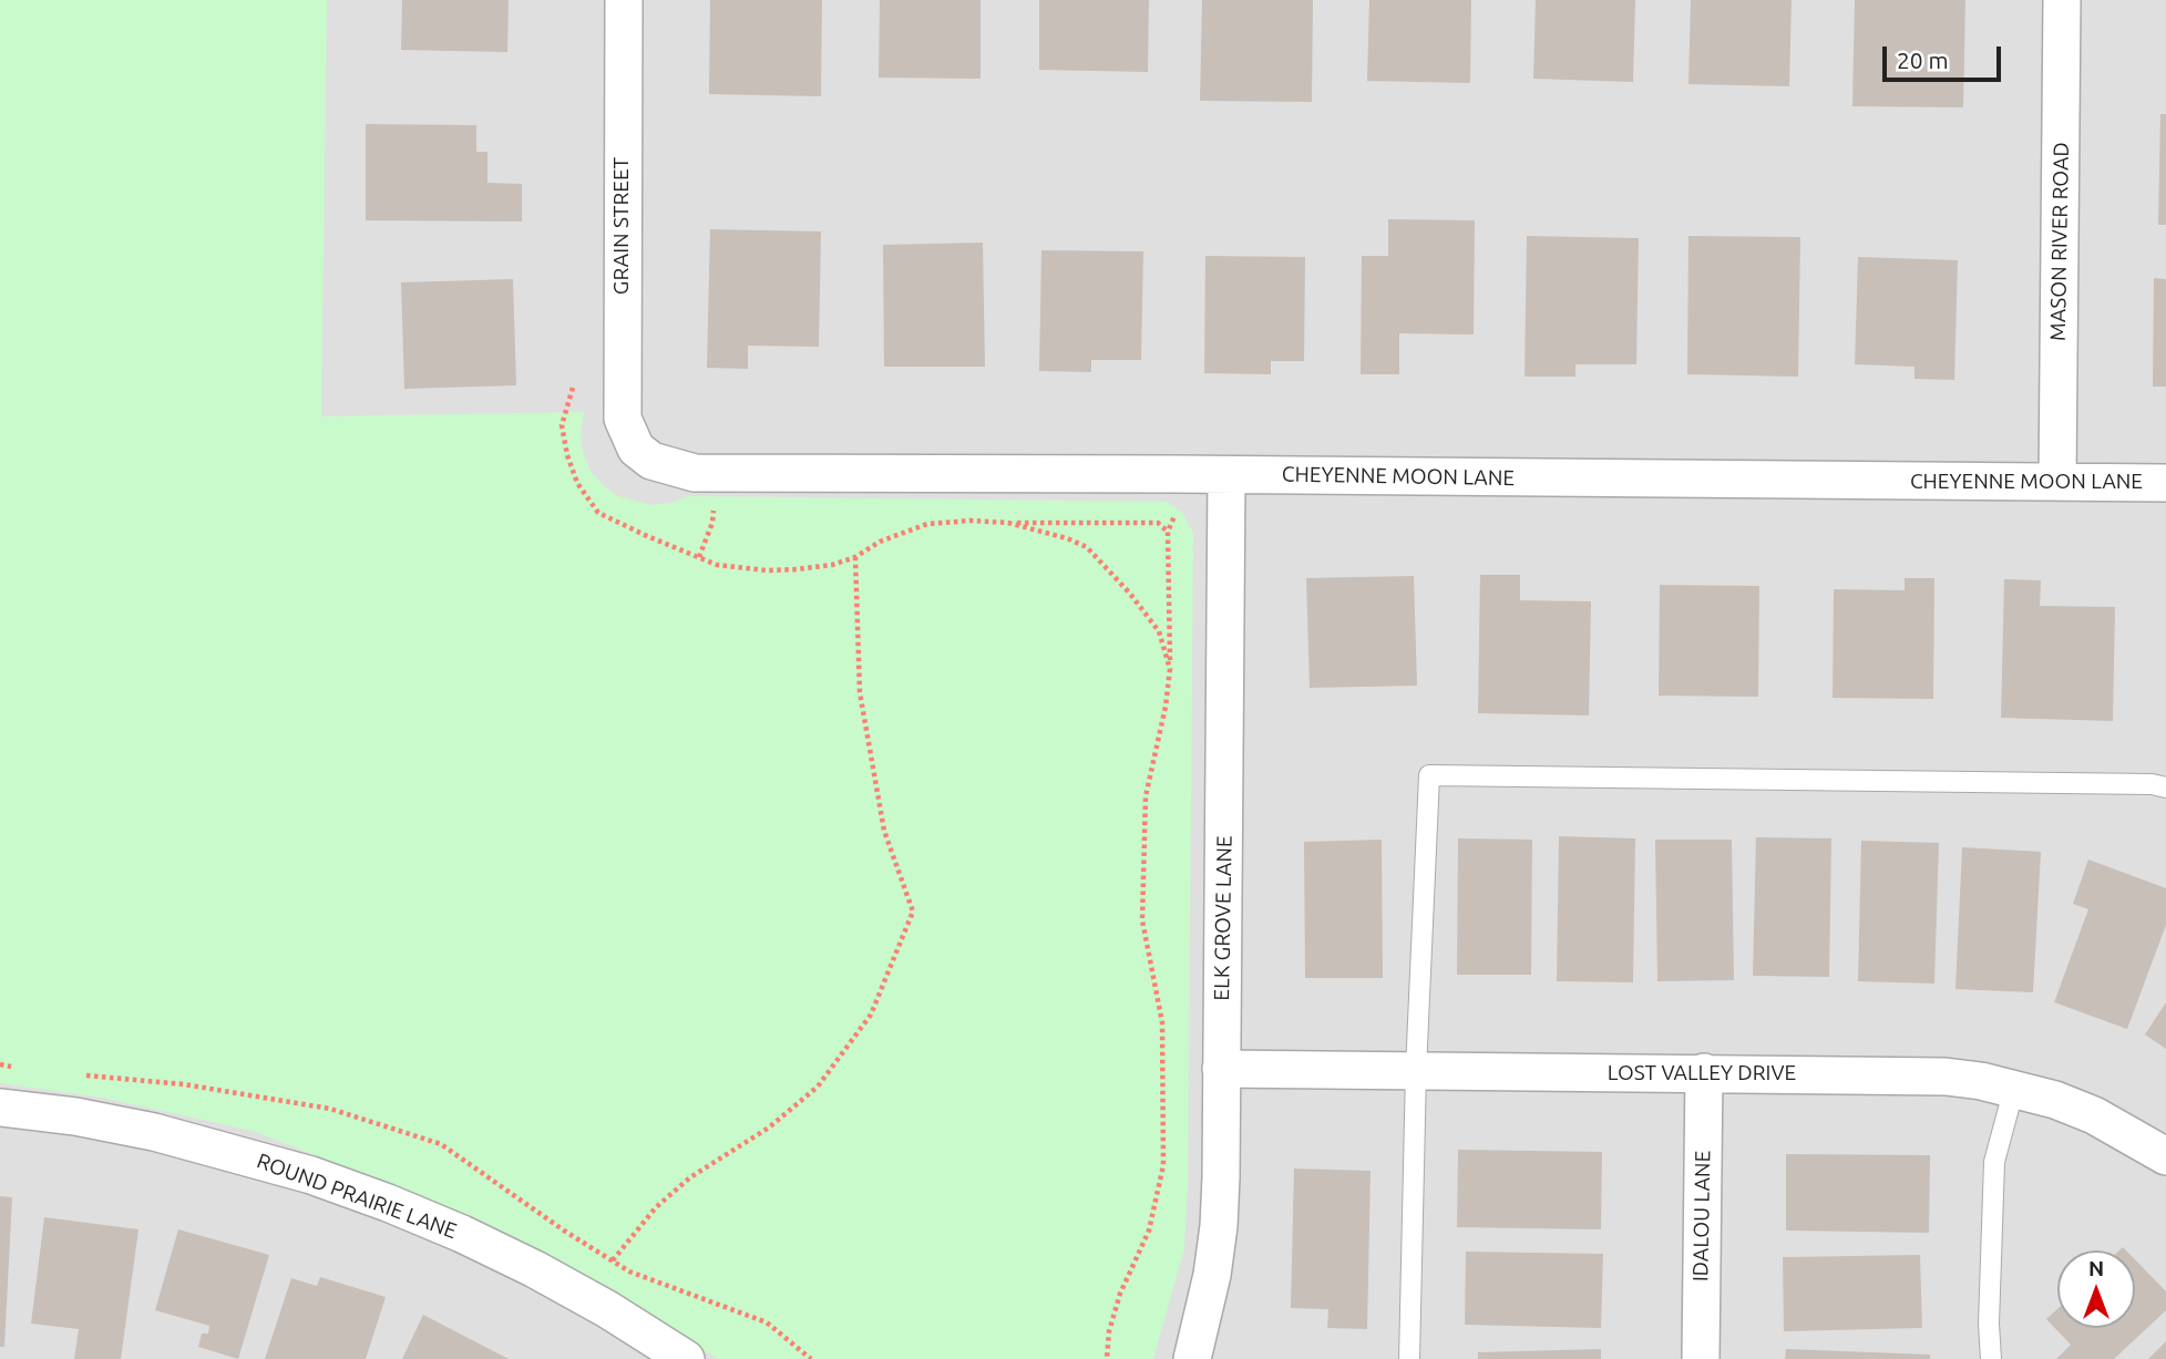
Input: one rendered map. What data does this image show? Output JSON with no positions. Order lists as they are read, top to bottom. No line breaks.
{"streets":{"street":["GRAIN STREET","MASON RIVER ROAD","CHEYENNE MOON LANE","ELK GROVE LANE","LOST VALLEY DRIVE","ROUND PRAIRIE LANE","IDALOU LANE"]},"crossings":[["GRAIN STREET","CHEYENNE MOON LANE"],["MASON RIVER ROAD","CHEYENNE MOON LANE"],["CHEYENNE MOON LANE","ELK GROVE LANE"],["ELK GROVE LANE","LOST VALLEY DRIVE"],["LOST VALLEY DRIVE","IDALOU LANE"]],"scale_bar":"20 m","north":"top"}
